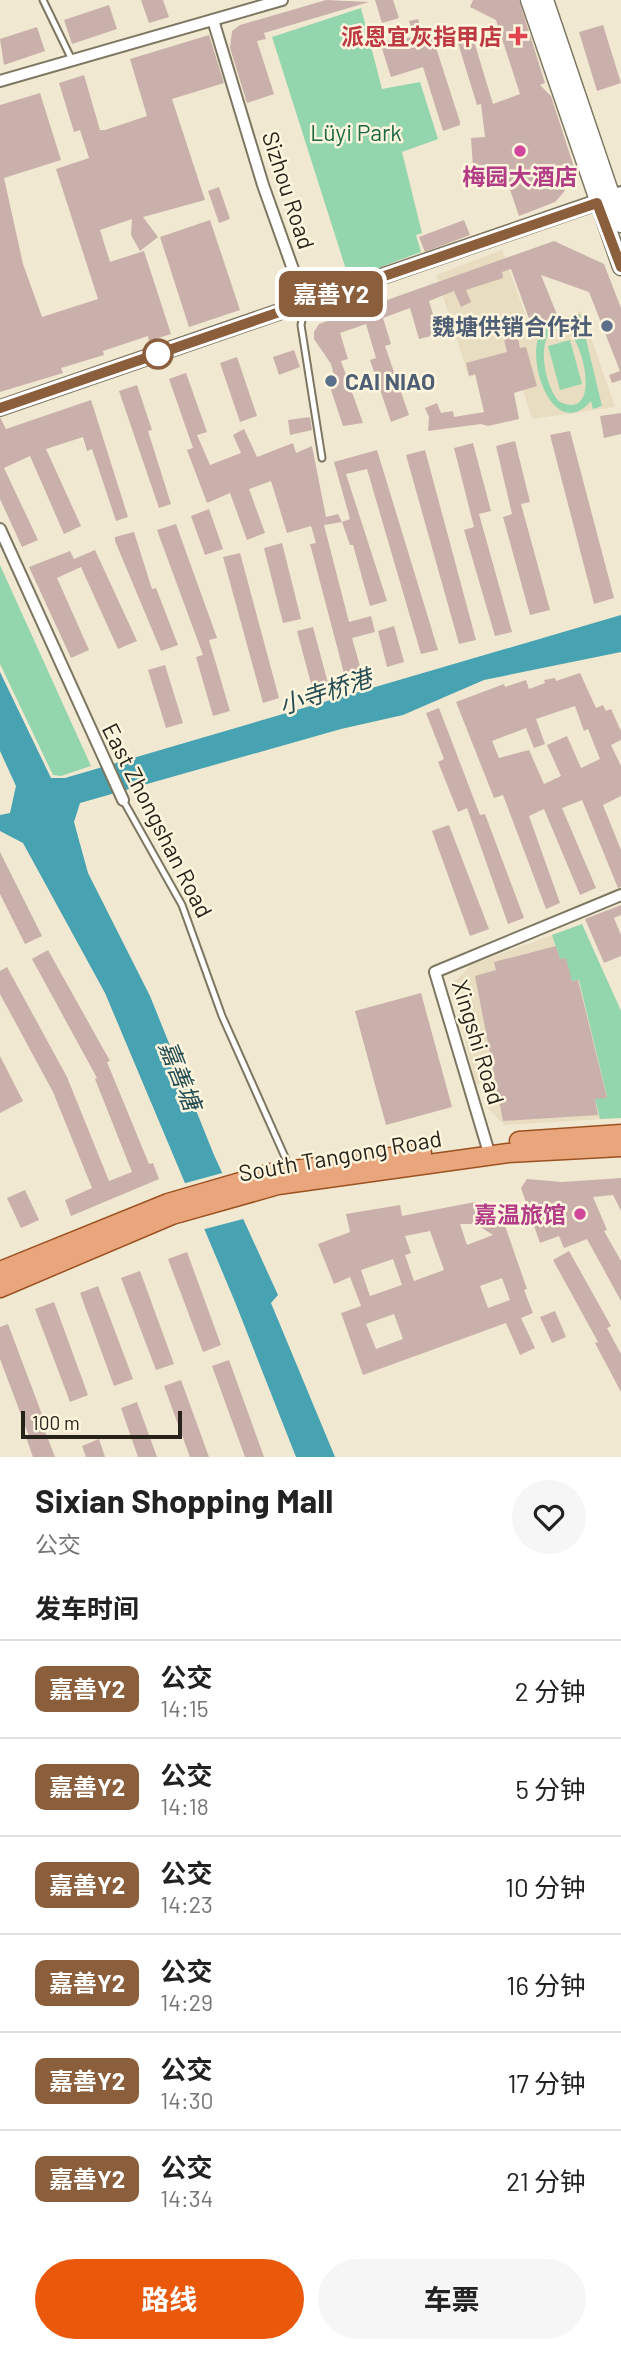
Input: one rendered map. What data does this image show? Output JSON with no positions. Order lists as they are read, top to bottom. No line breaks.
{"streets":{"main road":["South Tangong Road"],"street":["Sizhou Road","East Zhongshan Road","Xingshi Road"]},"crossings":[["East Zhongshan Road","South Tangong Road"],["Xingshi Road","South Tangong Road"]],"water":["小寺桥港","嘉善塘"],"parks":["Lüyi Park"],"places":{"health":["派恩宜灰指甲店"],"other":["梅园大酒店","魏塘供销合作社","CAI NIAO","嘉温旅馆"]},"lines":["bus line 嘉善Y2"],"scale_bar":"100 m","page":{"on_map":"嘉善Y2","scale":"100 m","heading":[["Sixian Shopping Mall","公交"],"发车时间"],"list":[{"mark":"嘉善Y2","name":"公交","note":"14:15","value":"2 分钟"},{"mark":"嘉善Y2","name":"公交","note":"14:18","value":"5 分钟"},{"mark":"嘉善Y2","name":"公交","note":"14:23","value":"10 分钟"},{"mark":"嘉善Y2","name":"公交","note":"14:29","value":"16 分钟"},{"mark":"嘉善Y2","name":"公交","note":"14:30","value":"17 分钟"},{"mark":"嘉善Y2","name":"公交","note":"14:34","value":"21 分钟"}],"buttons":["路线","车票"]}}
